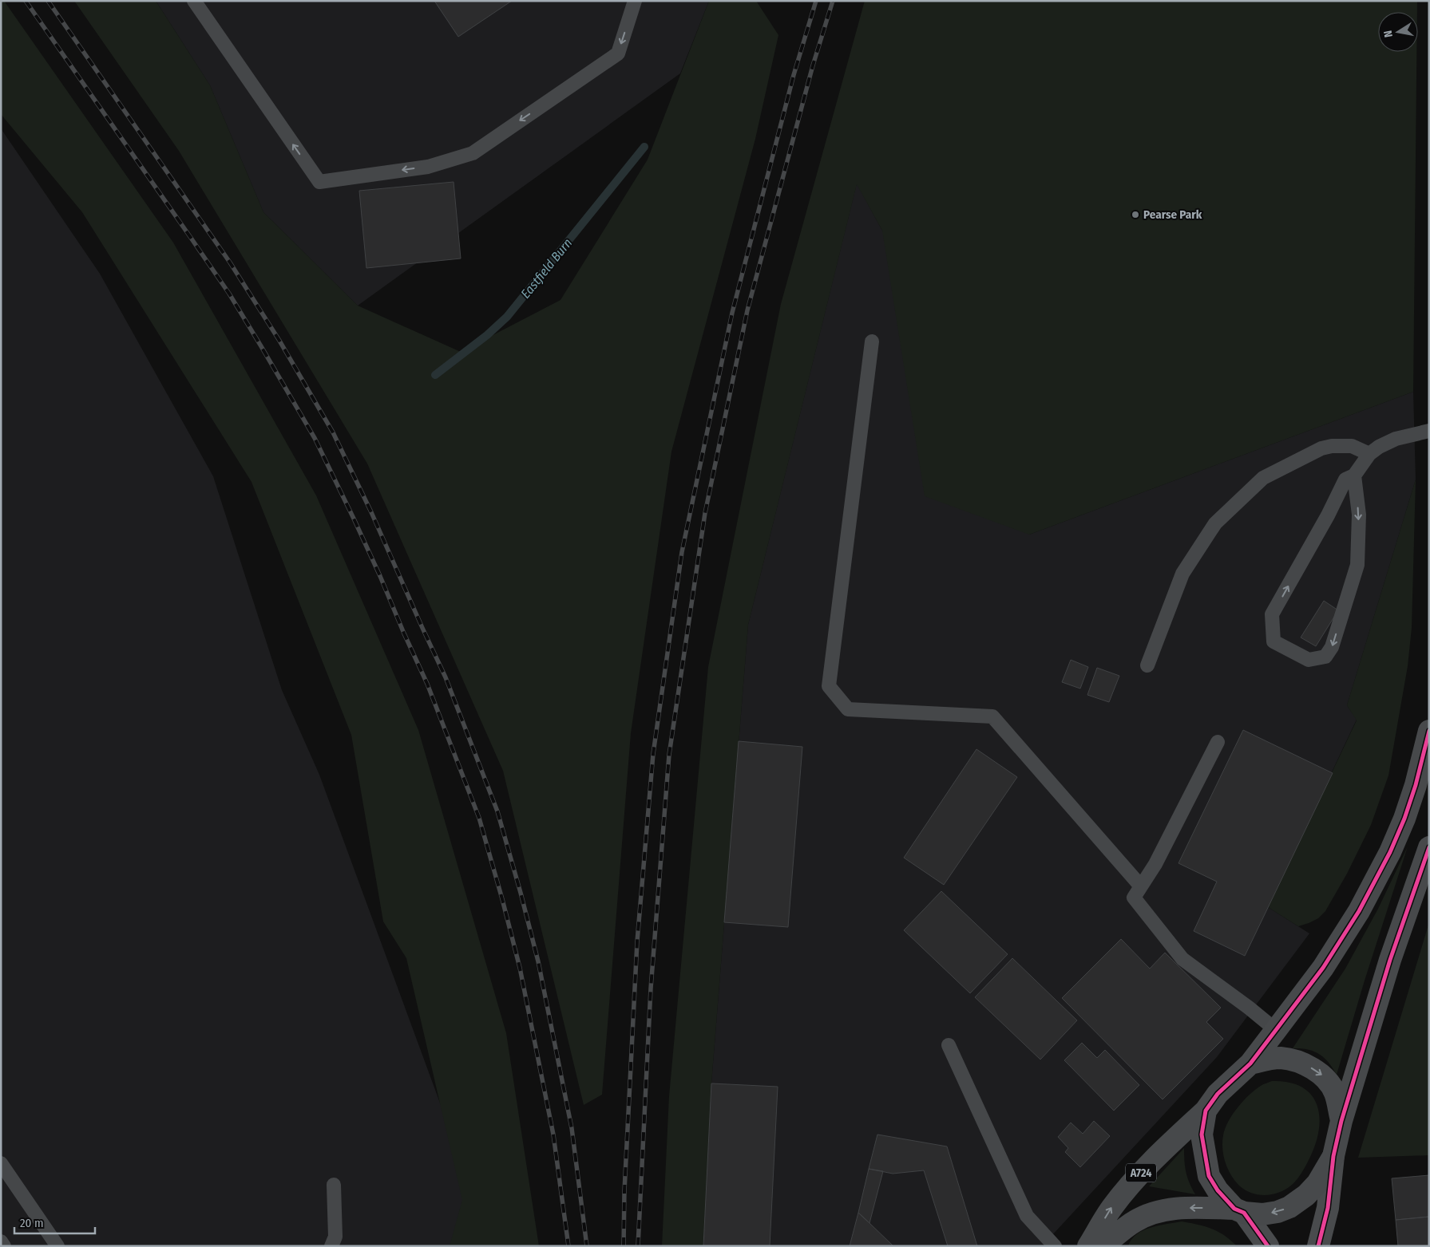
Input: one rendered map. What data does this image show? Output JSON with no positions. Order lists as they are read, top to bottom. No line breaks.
{"streets":{"main road":["A724"]},"water":["Eastfield Burn"],"places":["Pearse Park"],"scale_bar":"20 m","north":"left"}
